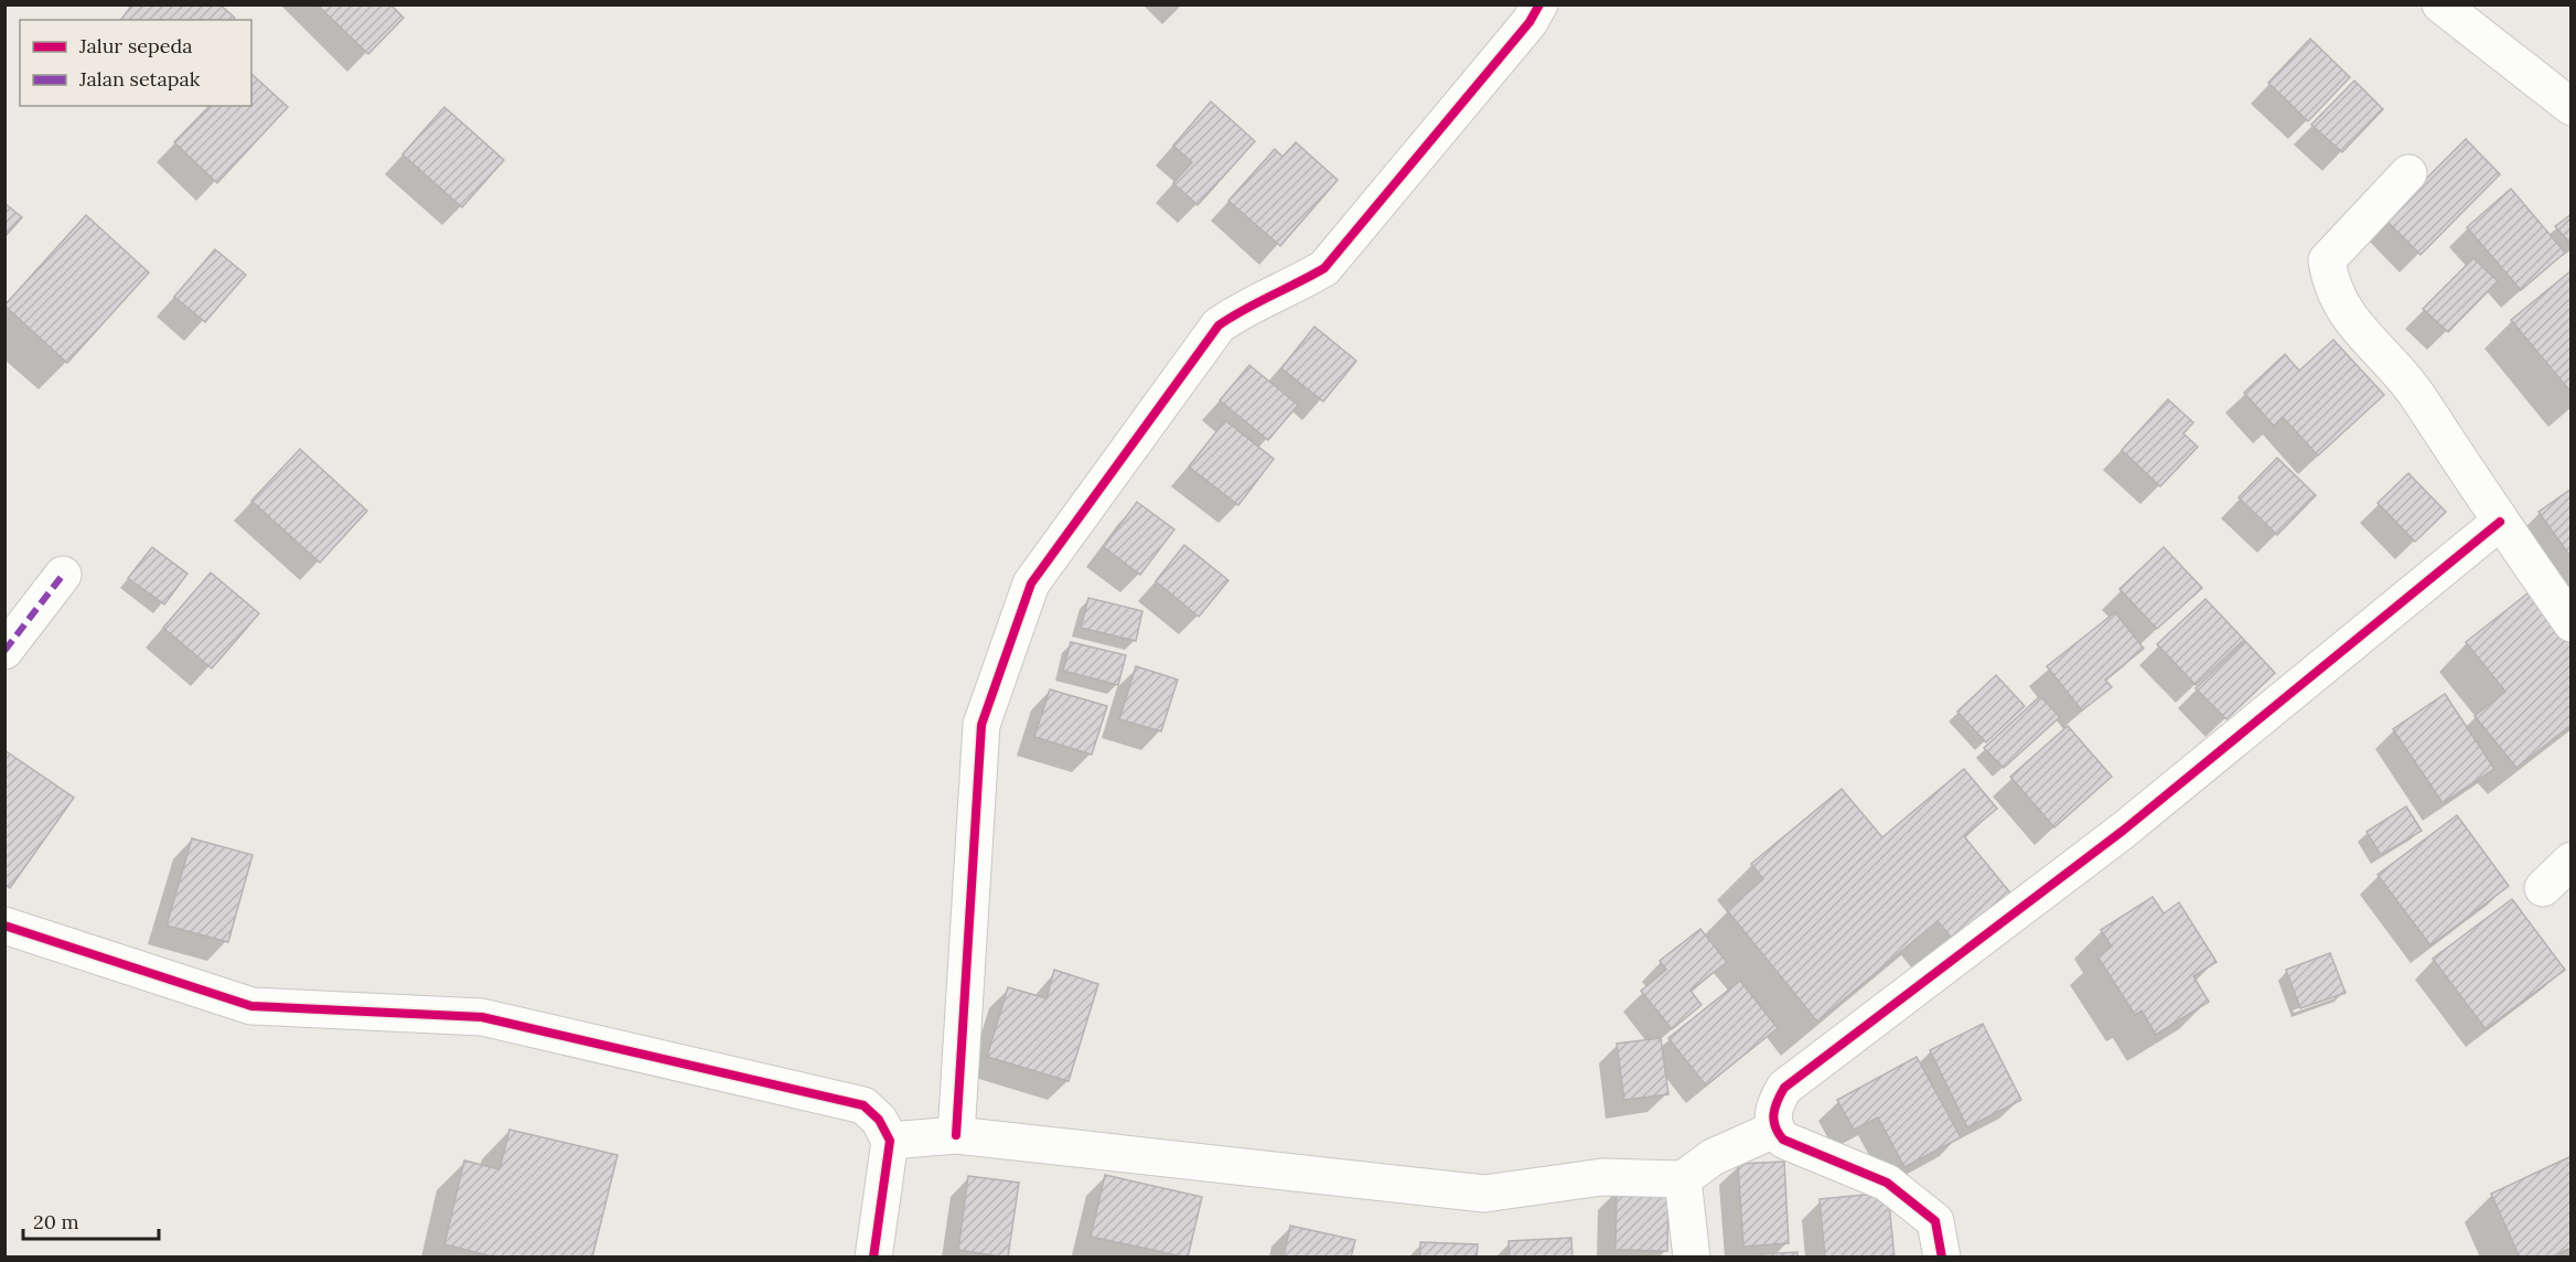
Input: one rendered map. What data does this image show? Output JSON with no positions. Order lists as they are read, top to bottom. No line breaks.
{"legend":["Jalur sepeda","Jalan setapak"],"scale_bar":"20 m"}
